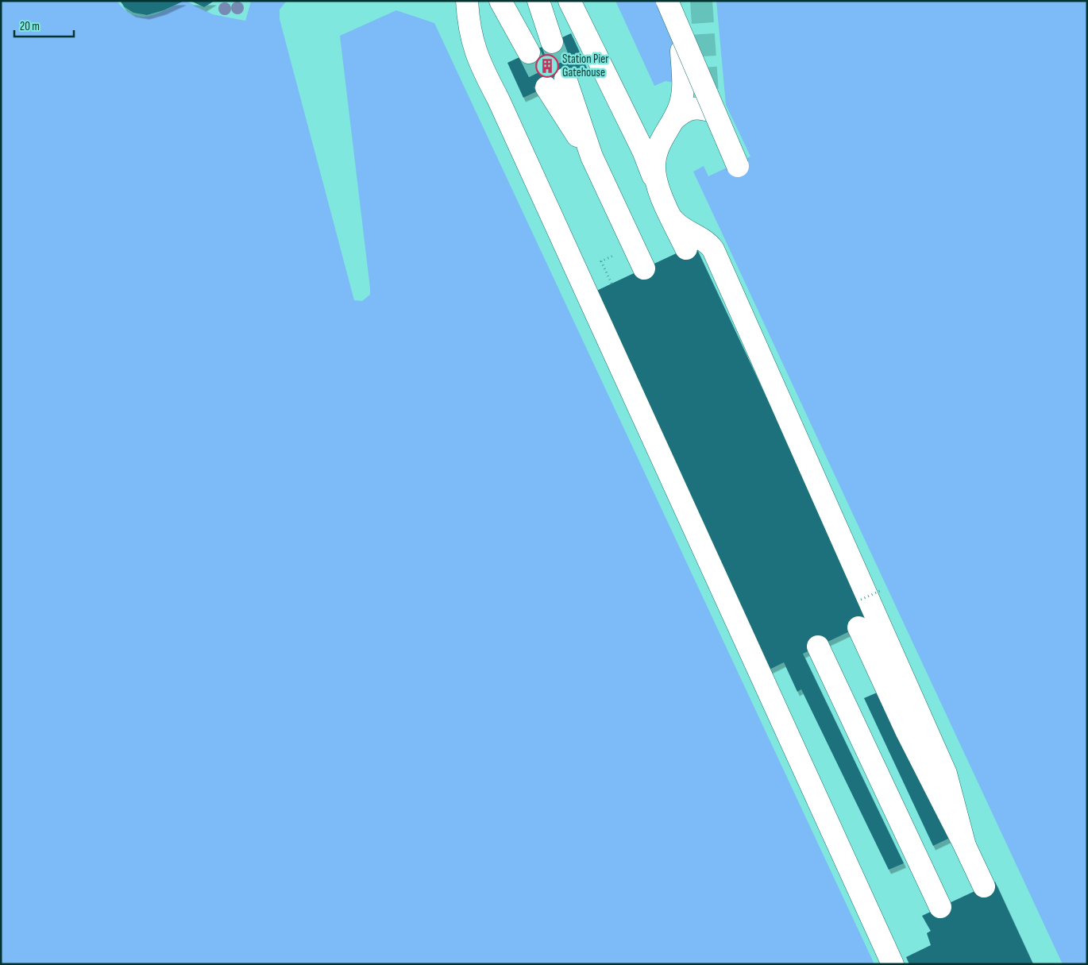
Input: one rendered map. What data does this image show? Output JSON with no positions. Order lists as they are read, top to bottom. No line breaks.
{"places":{"building":["Station Pier Gatehouse"]},"scale_bar":"20 m"}
